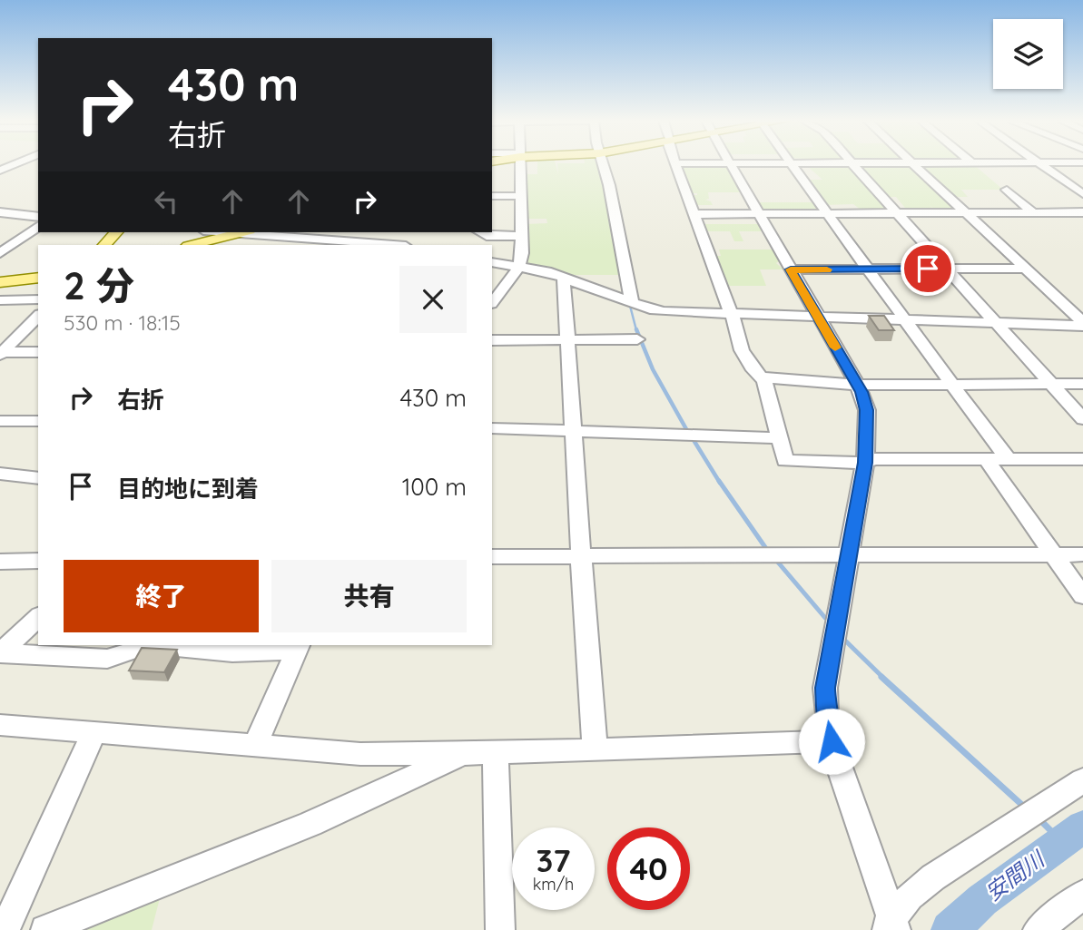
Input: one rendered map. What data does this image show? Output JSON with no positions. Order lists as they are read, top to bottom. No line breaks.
{"water":["安間川"],"page":{"turn":["430 m","右折"],"heading":["2 分","530 m · 18:15"],"list":[{"name":"右折","value":"430 m"},{"name":"目的地に到着","value":"100 m"}],"buttons":["終了","共有"],"speed":"37 km/h","limit":"40"}}
